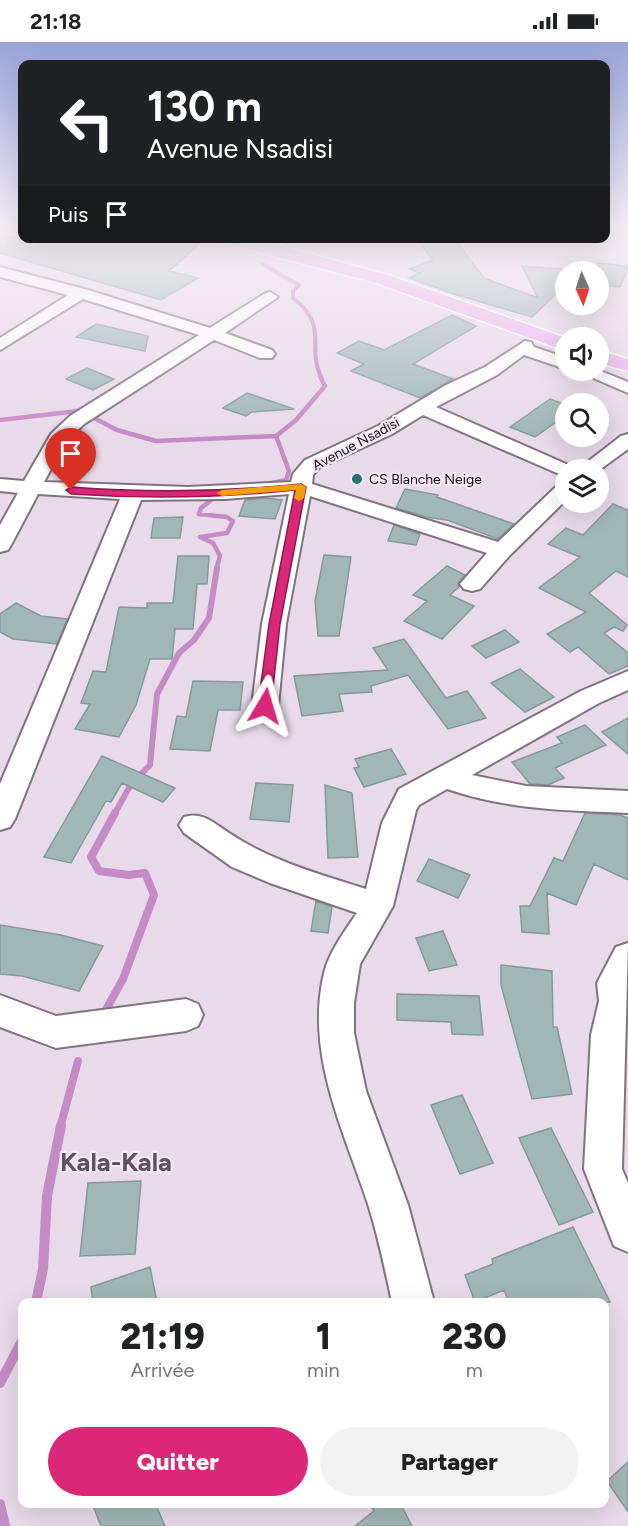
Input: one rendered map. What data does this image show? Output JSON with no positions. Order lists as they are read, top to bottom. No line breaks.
{"streets":{"street":["Avenue Nsadisi"]},"districts":["Kala-Kala"],"places":["CS Blanche Neige"],"north":"bottom","page":{"status":"21:18","turn":["130 m","Avenue Nsadisi"],"then":"Puis","eta":["21:19","Arrivée","1","min","230","m"],"buttons":["Quitter","Partager"]}}
